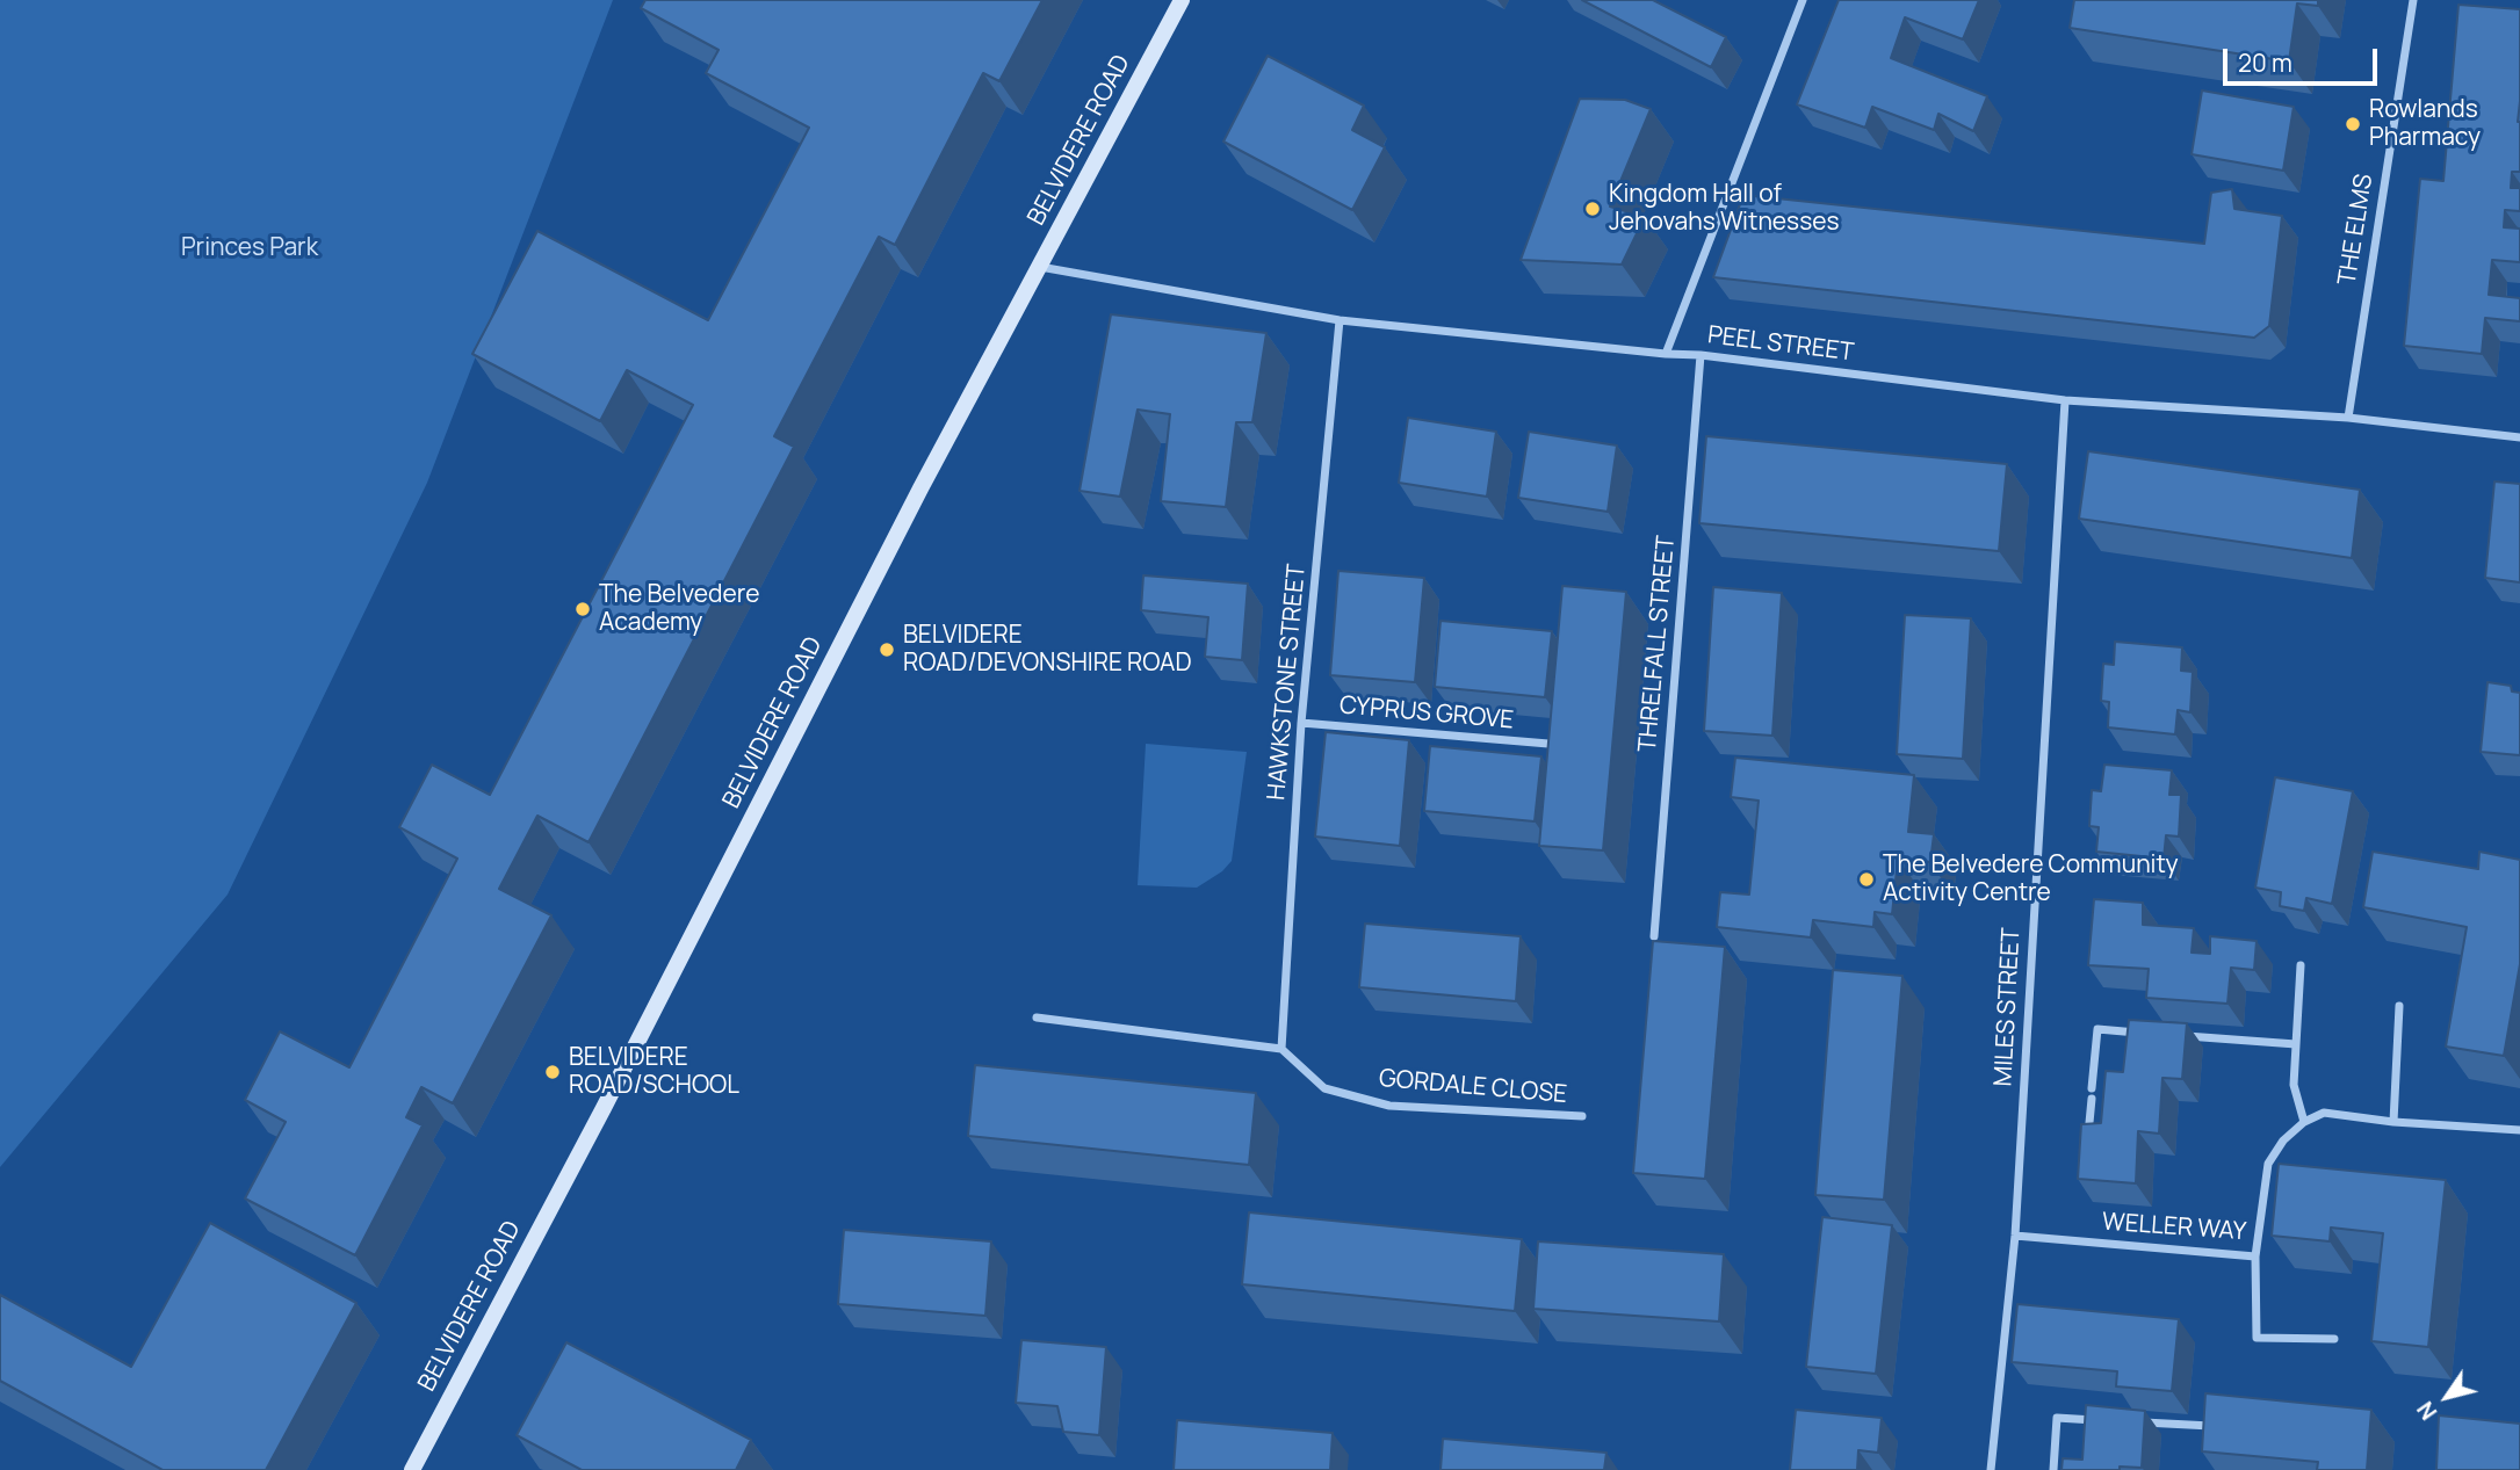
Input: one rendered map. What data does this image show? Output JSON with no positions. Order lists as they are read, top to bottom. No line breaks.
{"streets":{"main road":["BELVIDERE ROAD"],"street":["THE ELMS","PEEL STREET","THRELFALL STREET","HAWKSTONE STREET","CYPRUS GROVE","MILES STREET","GORDALE CLOSE","WELLER WAY"]},"crossings":[["BELVIDERE ROAD","PEEL STREET"],["THE ELMS","PEEL STREET"],["PEEL STREET","THRELFALL STREET"],["PEEL STREET","HAWKSTONE STREET"],["PEEL STREET","MILES STREET"],["HAWKSTONE STREET","CYPRUS GROVE"],["HAWKSTONE STREET","GORDALE CLOSE"],["MILES STREET","WELLER WAY"]],"parks":["Princes Park"],"places":["Rowlands Pharmacy","Kingdom Hall of Jehovahs Witnesses","The Belvedere Academy","BELVIDERE ROAD/DEVONSHIRE ROAD","The Belvedere Community Activity Centre","BELVIDERE ROAD/SCHOOL"],"scale_bar":"20 m","north":"bottom left"}
